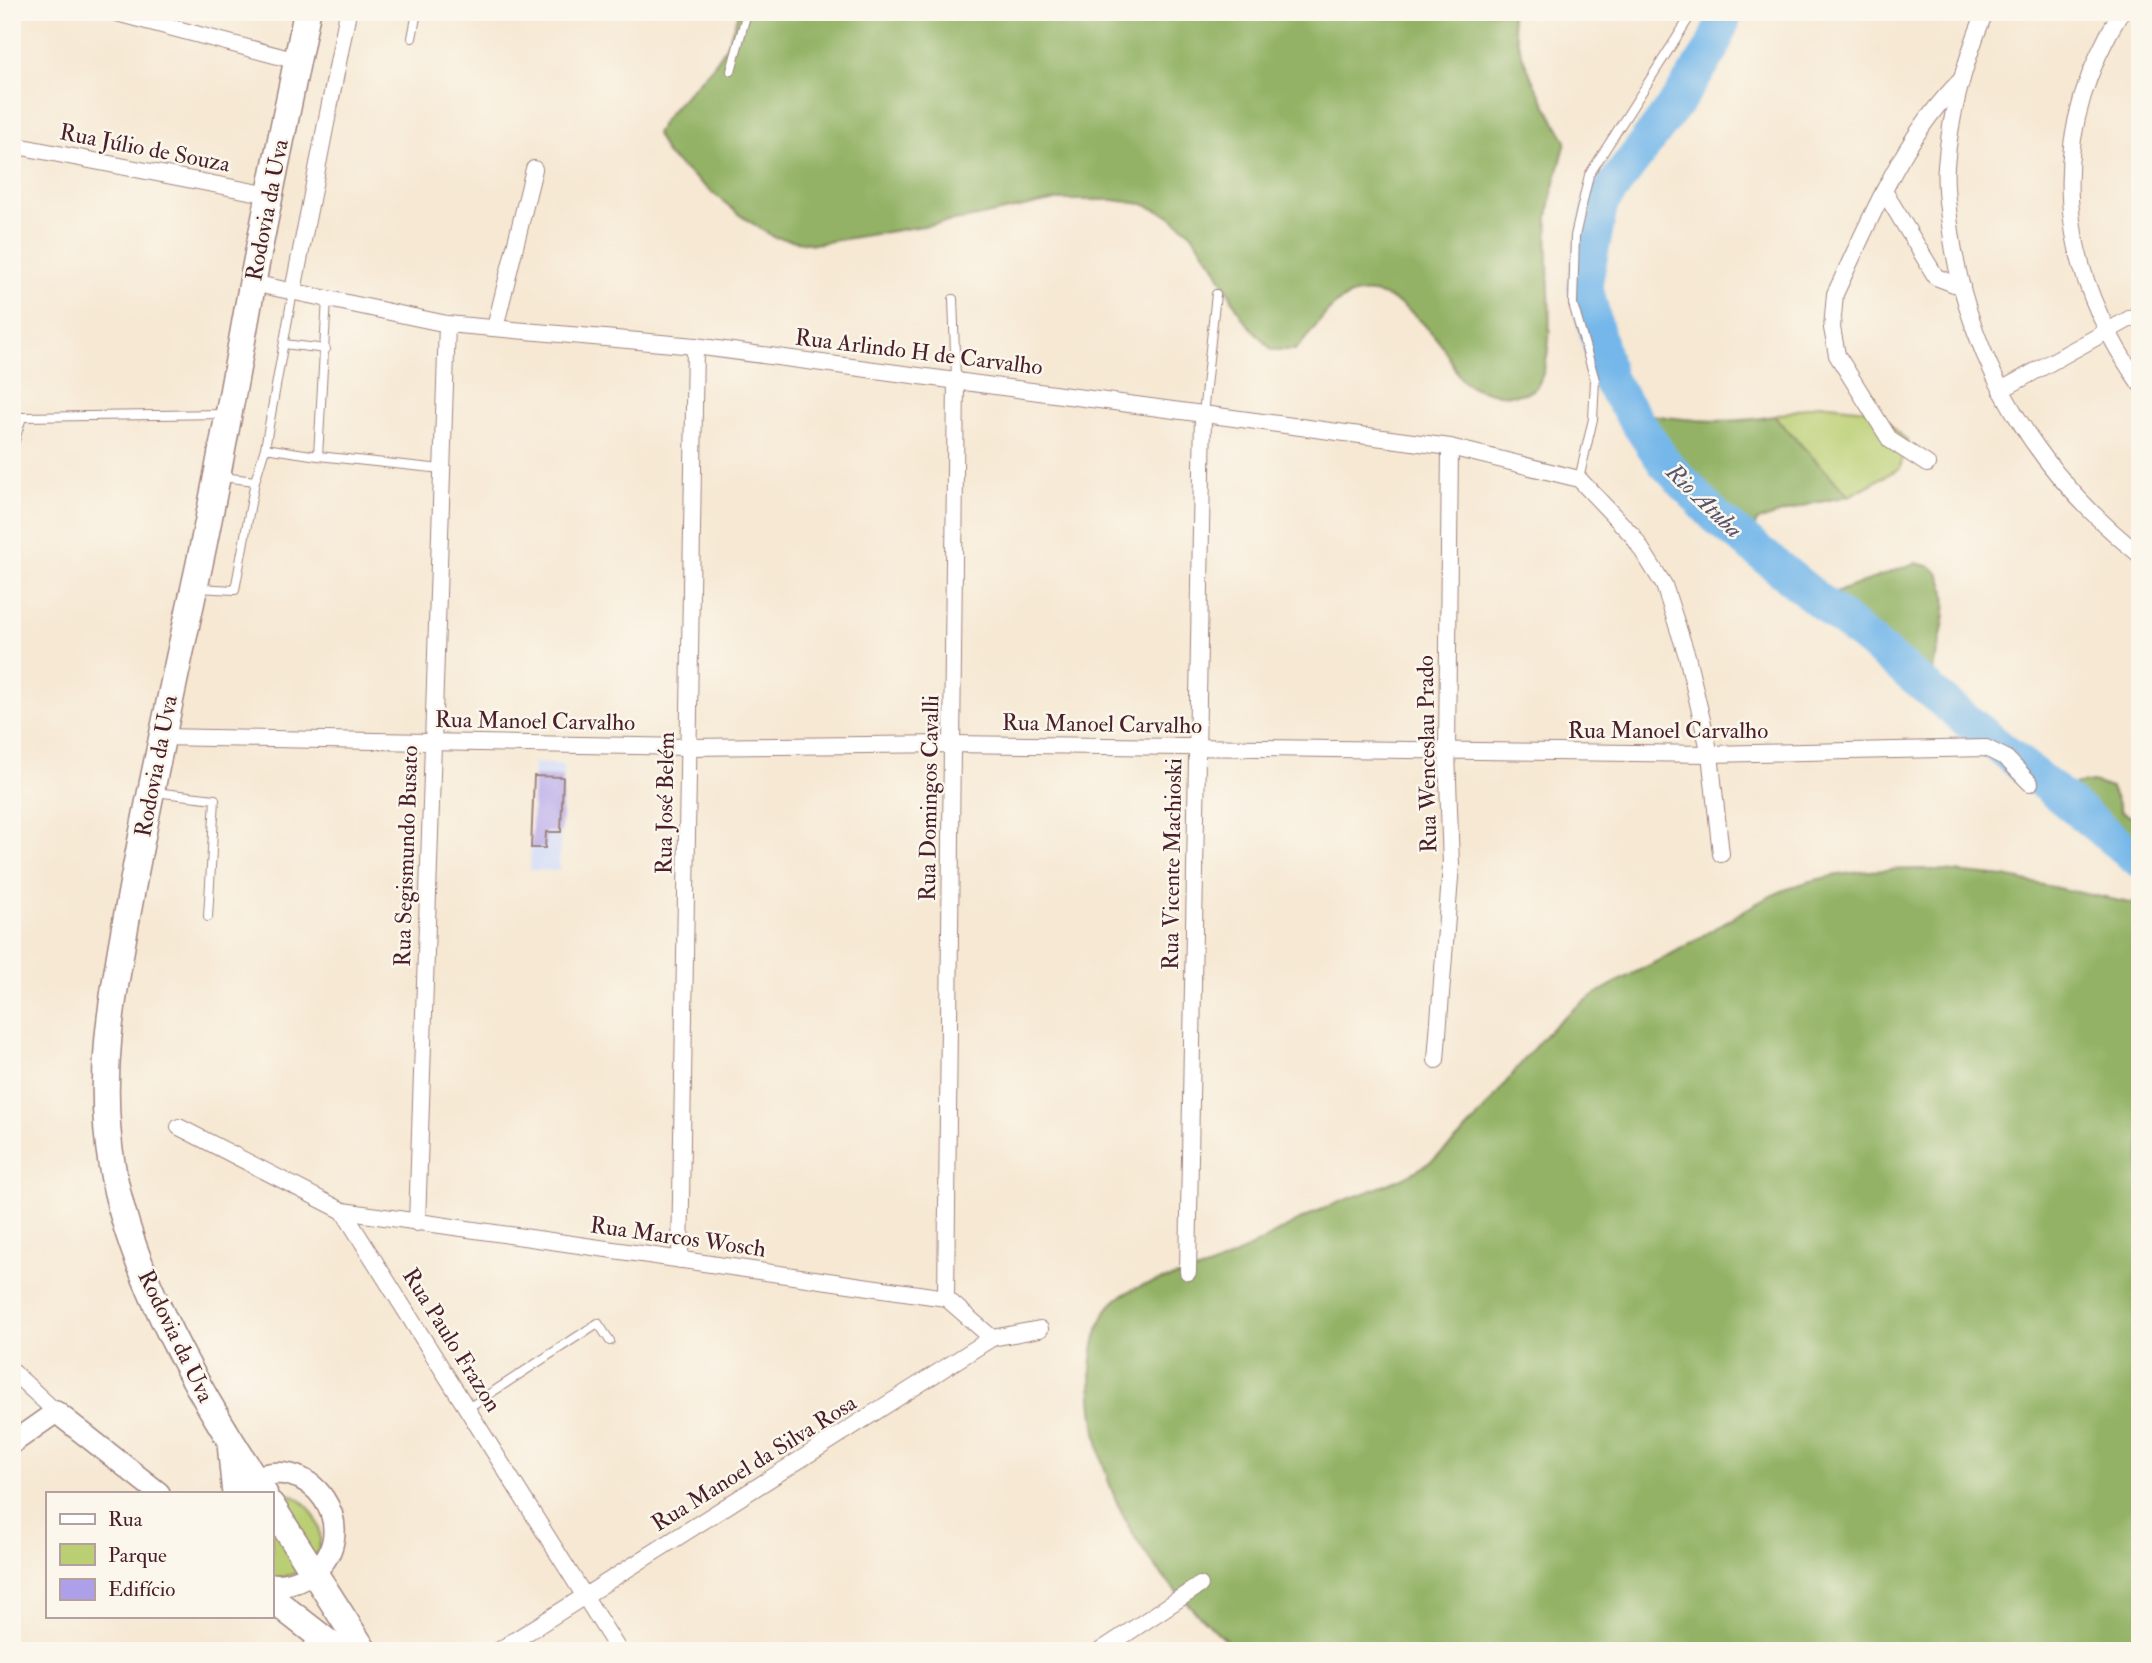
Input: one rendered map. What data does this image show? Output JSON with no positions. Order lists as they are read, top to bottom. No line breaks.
{"streets":{"highway":["Rodovia da Uva"],"street":["Rua Júlio de Souza","Rua Arlindo H de Carvalho","Rua Manoel Carvalho","Rua Wenceslau Prado","Rua Domingos Cavalli","Rua José Belém","Rua Segismundo Busato","Rua Vicente Machioski","Rua Marcos Wosch","Rua Paulo Frazon","Rua Manoel da Silva Rosa"]},"crossings":[["Rua Júlio de Souza","Rodovia da Uva"],["Rodovia da Uva","Rua Arlindo H de Carvalho"],["Rodovia da Uva","Rua Manoel Carvalho"],["Rua Arlindo H de Carvalho","Rua Wenceslau Prado"],["Rua Arlindo H de Carvalho","Rua Domingos Cavalli"],["Rua Arlindo H de Carvalho","Rua José Belém"],["Rua Arlindo H de Carvalho","Rua Segismundo Busato"],["Rua Arlindo H de Carvalho","Rua Vicente Machioski"],["Rua Manoel Carvalho","Rua Wenceslau Prado"],["Rua Manoel Carvalho","Rua Domingos Cavalli"],["Rua Manoel Carvalho","Rua José Belém"],["Rua Manoel Carvalho","Rua Segismundo Busato"],["Rua Manoel Carvalho","Rua Vicente Machioski"],["Rua Domingos Cavalli","Rua Marcos Wosch"],["Rua José Belém","Rua Marcos Wosch"],["Rua Segismundo Busato","Rua Marcos Wosch"],["Rua Marcos Wosch","Rua Paulo Frazon"],["Rua Paulo Frazon","Rua Manoel da Silva Rosa"]],"water":["Rio Atuba"],"legend":["Rua","Parque","Edifício"]}
